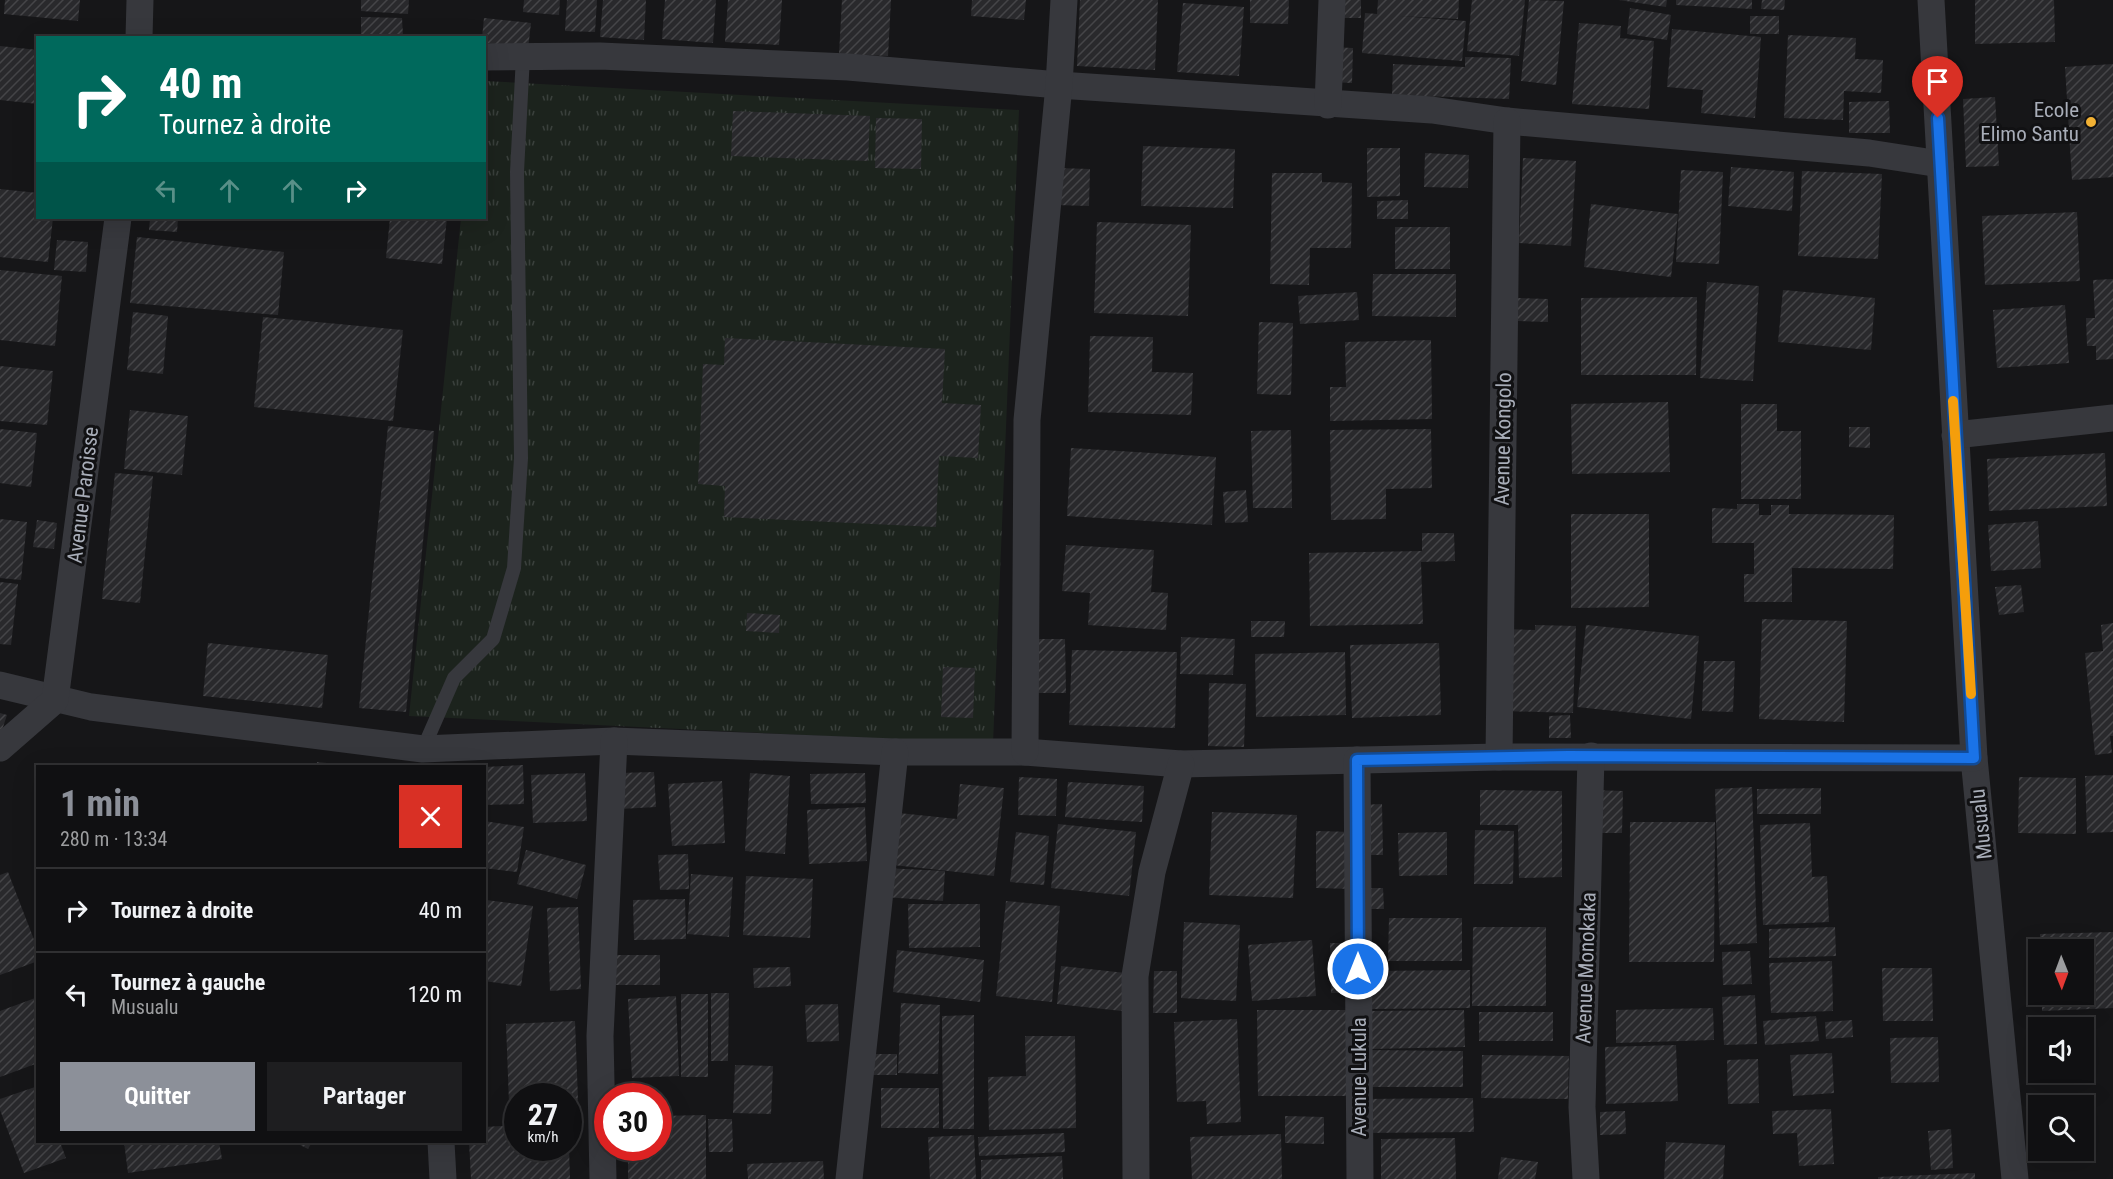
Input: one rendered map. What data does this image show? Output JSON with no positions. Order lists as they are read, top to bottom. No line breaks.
{"streets":{"street":["Avenue Kongolo","Avenue Paroisse","Musualu","Avenue Monokaka","Avenue Lukula"]},"places":["Ecole Elimo Santu"],"north":"bottom","page":{"turn":["40 m","Tournez à droite"],"heading":["1 min","280 m · 13:34"],"list":[{"name":"Tournez à droite","value":"40 m"},{"name":"Tournez à gauche","note":"Musualu","value":"120 m"}],"buttons":["Quitter","Partager"],"speed":"27 km/h","limit":"30"}}
